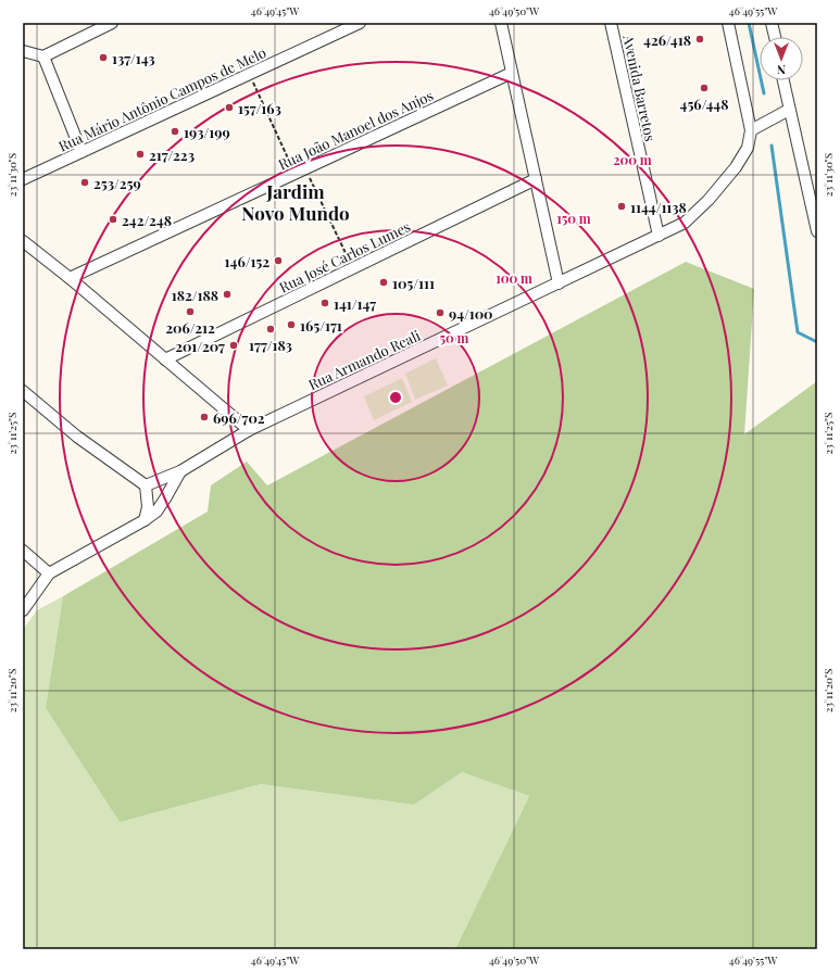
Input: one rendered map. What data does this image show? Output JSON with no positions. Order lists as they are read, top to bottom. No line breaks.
{"streets":{"street":["Avenida Barretos","Rua Mário Antônio Campos de Melo","Rua João Manoel dos Anjos","Rua José Carlos Lumes","Rua Armando Reali"]},"crossings":[["Avenida Barretos","Rua Armando Reali"]],"districts":["Jardim Novo Mundo"],"places":["426/418","137/143","456/448","157/163","193/199","217/223","253/259","1144/1138","242/248","146/152","105/111","182/188","141/147","206/212","94/100","165/171","177/183","201/207","696/702"],"north":"bottom","coordinates":["46°49'45\"W","46°49'50\"W","46°49'55\"W","23°11'30\"S","23°11'25\"S","23°11'20\"S"],"rings":["200 m","150 m","100 m","50 m"]}
